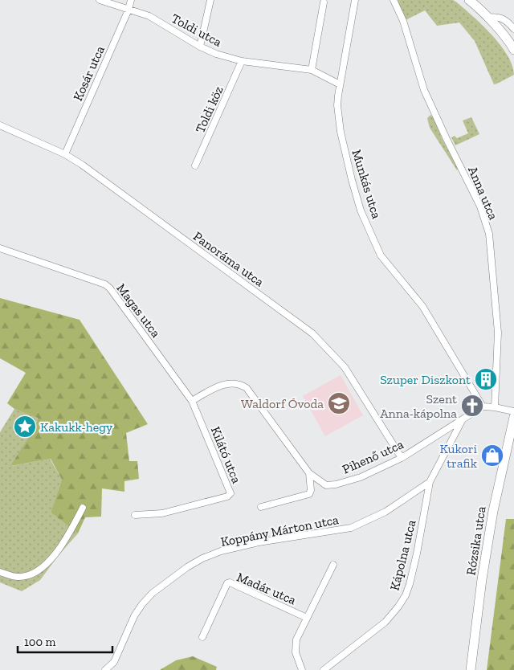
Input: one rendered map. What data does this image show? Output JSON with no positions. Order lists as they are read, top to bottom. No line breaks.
{"streets":{"main road":["Rózsika utca"],"street":["Toldi utca","Kosár utca","Toldi köz","Munkás utca","Anna utca","Panoráma utca","Magas utca","Kilátó utca","Pihenő utca","Koppány Márton utca","Kápolna utca","Madár utca"]},"crossings":[["Toldi utca","Kosár utca"],["Toldi utca","Toldi köz"],["Toldi utca","Munkás utca"],["Kosár utca","Panoráma utca"],["Munkás utca","Pihenő utca"],["Panoráma utca","Pihenő utca"],["Magas utca","Kilátó utca"],["Magas utca","Pihenő utca"],["Kilátó utca","Pihenő utca"],["Pihenő utca","Koppány Márton utca"],["Koppány Márton utca","Kápolna utca"]],"places":{"building":["Szuper Diszkont"],"school or university":["Waldorf Óvoda"],"church":["Szent Anna-kápolna"],"place":["Kakukk-hegy"],"shop":["Kukori trafik"]},"scale_bar":"100 m"}
